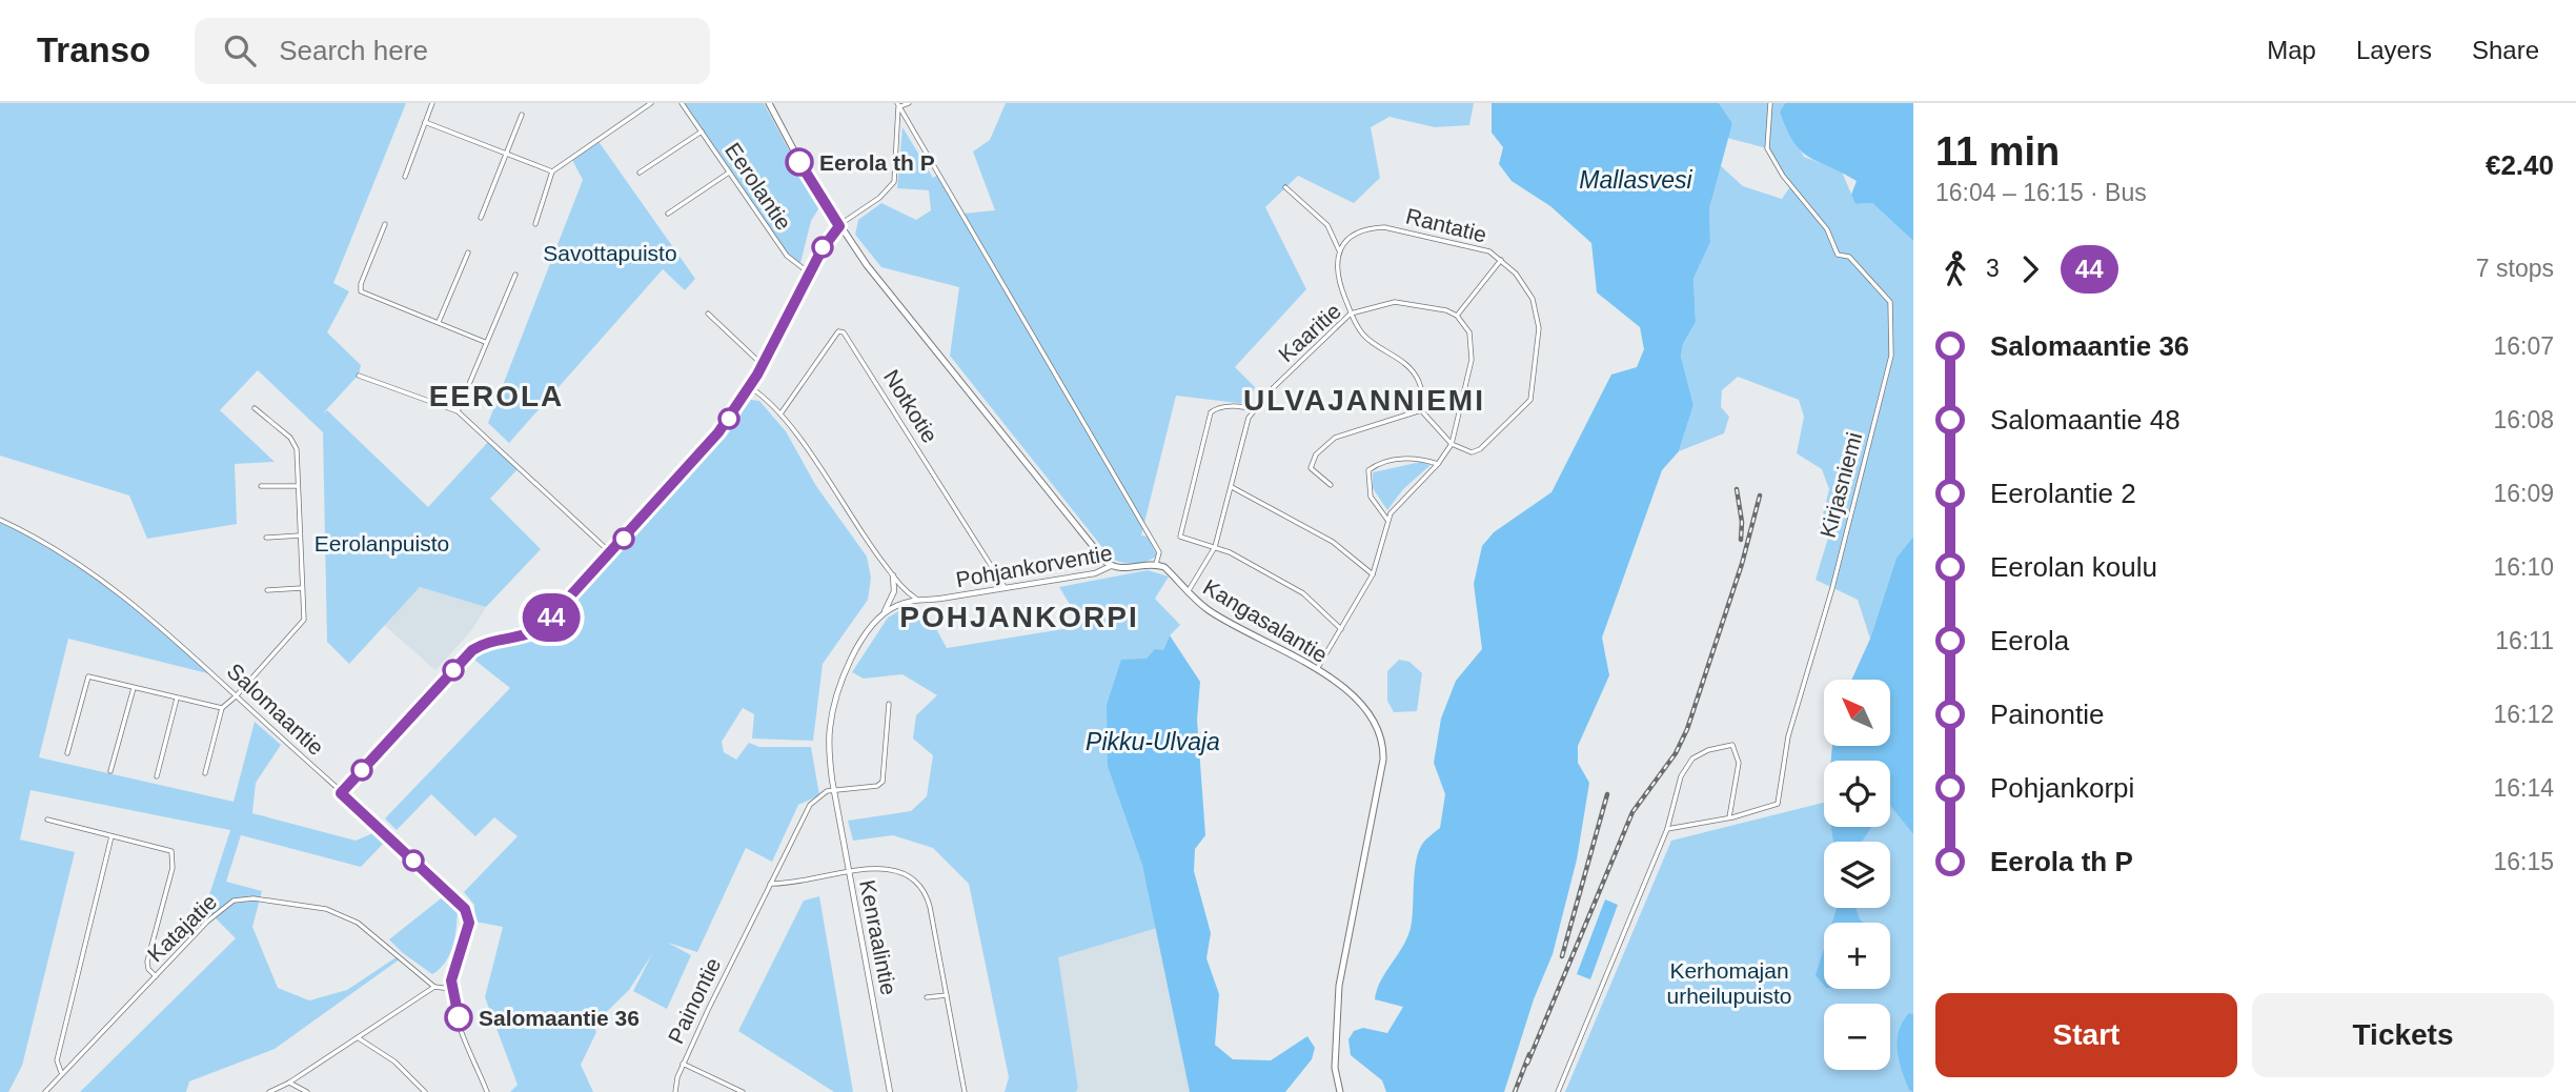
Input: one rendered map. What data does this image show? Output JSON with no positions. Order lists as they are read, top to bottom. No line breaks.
{"streets":{"main road":["Pohjankorventie","Kangasalantie"],"street":["Eerolantie","Rantatie","Kaaritie","Notkotie","Kirjasniemi","Salomaantie","Katajatie","Kenraalintie","Painontie"]},"crossings":[["Kaaritie","Kangasalantie"],["Notkotie","Pohjankorventie"],["Pohjankorventie","Kangasalantie"],["Kenraalintie","Painontie"]],"districts":["EEROLA","ULVAJANNIEMI","POHJANKORPI"],"water":["Mallasvesi","Pikku-Ulvaja"],"parks":["Savottapuisto","Eerolanpuisto","Kerhomajan urheilupuisto"],"places":["Eerola th P","Salomaantie 36"],"lines":["bus line 44"],"north":"top left","page":{"header":"Transo","search":"Search here","nav":["Map","Layers","Share"],"on_map":"44","heading":["11 min","16:04 – 16:15 · Bus","€2.40"],"legs":["3","44","7 stops"],"list":[{"name":"Salomaantie 36","value":"16:07"},{"name":"Salomaantie 48","value":"16:08"},{"name":"Eerolantie 2","value":"16:09"},{"name":"Eerolan koulu","value":"16:10"},{"name":"Eerola","value":"16:11"},{"name":"Painontie","value":"16:12"},{"name":"Pohjankorpi","value":"16:14"},{"name":"Eerola th P","value":"16:15"}],"map_buttons":["+","−"],"buttons":["Start","Tickets"]}}
